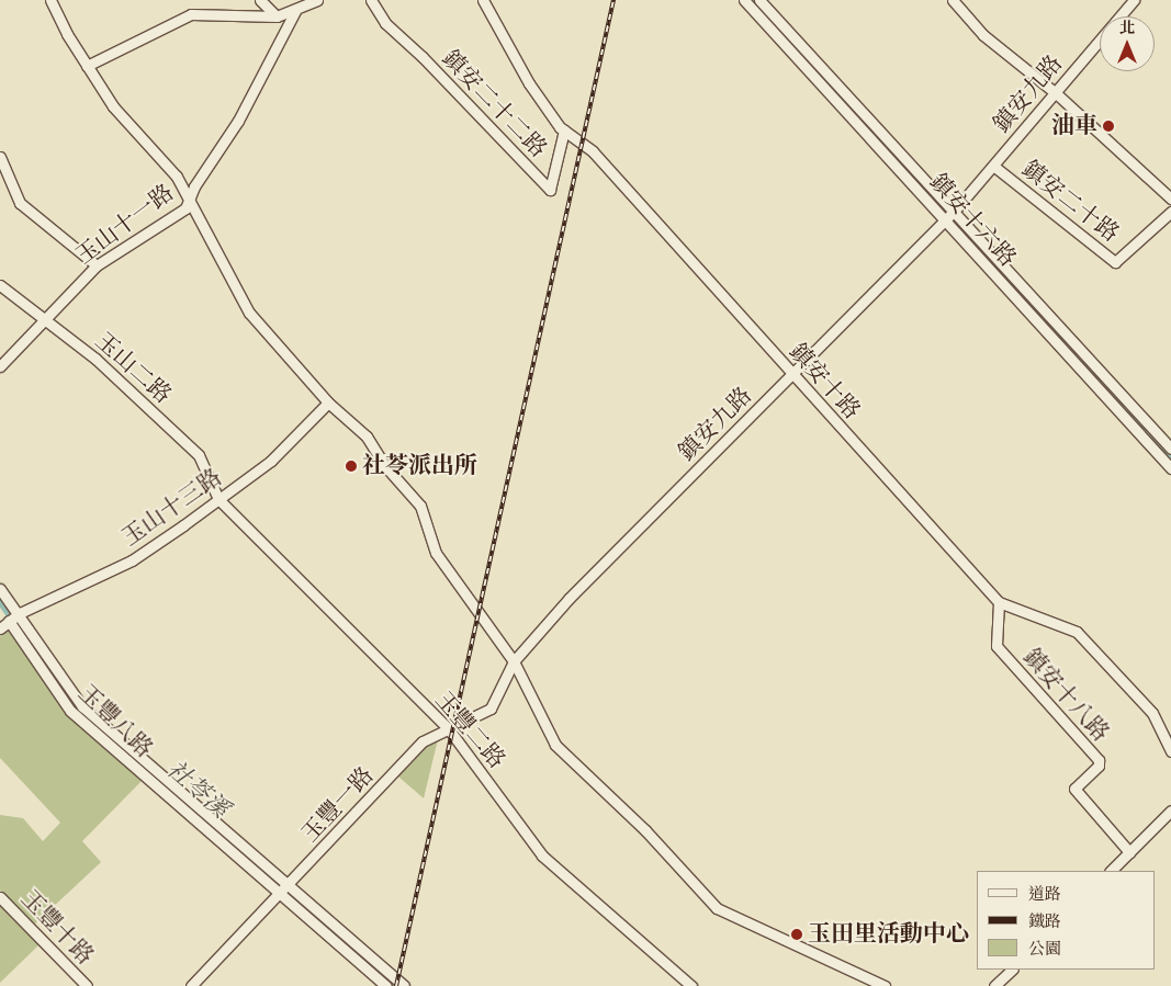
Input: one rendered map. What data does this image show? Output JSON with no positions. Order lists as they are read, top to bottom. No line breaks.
{"streets":{"street":["鎮安九路","鎮安二十二路","鎮安二十路","鎮安十六路","玉山十一路","玉山二路","鎮安十路","玉山十三路","鎮安十八路","玉豐八路","玉豐二路","玉豐一路","玉豐十路"]},"crossings":[["鎮安九路","鎮安二十路"],["鎮安九路","鎮安十六路"],["鎮安九路","鎮安十路"],["鎮安九路","玉豐一路"],["鎮安二十二路","鎮安十路"],["玉山十一路","玉山二路"],["玉山二路","玉山十三路"],["玉山二路","玉豐二路"],["鎮安十路","鎮安十八路"],["玉山十三路","玉豐八路"],["玉山十三路","玉豐二路"],["玉豐八路","玉豐一路"],["玉豐二路","玉豐一路"]],"water":["社苓溪"],"places":["油車","社苓派出所","玉田里活動中心"],"legend":["道路","鐵路","公園"],"north":"top"}
